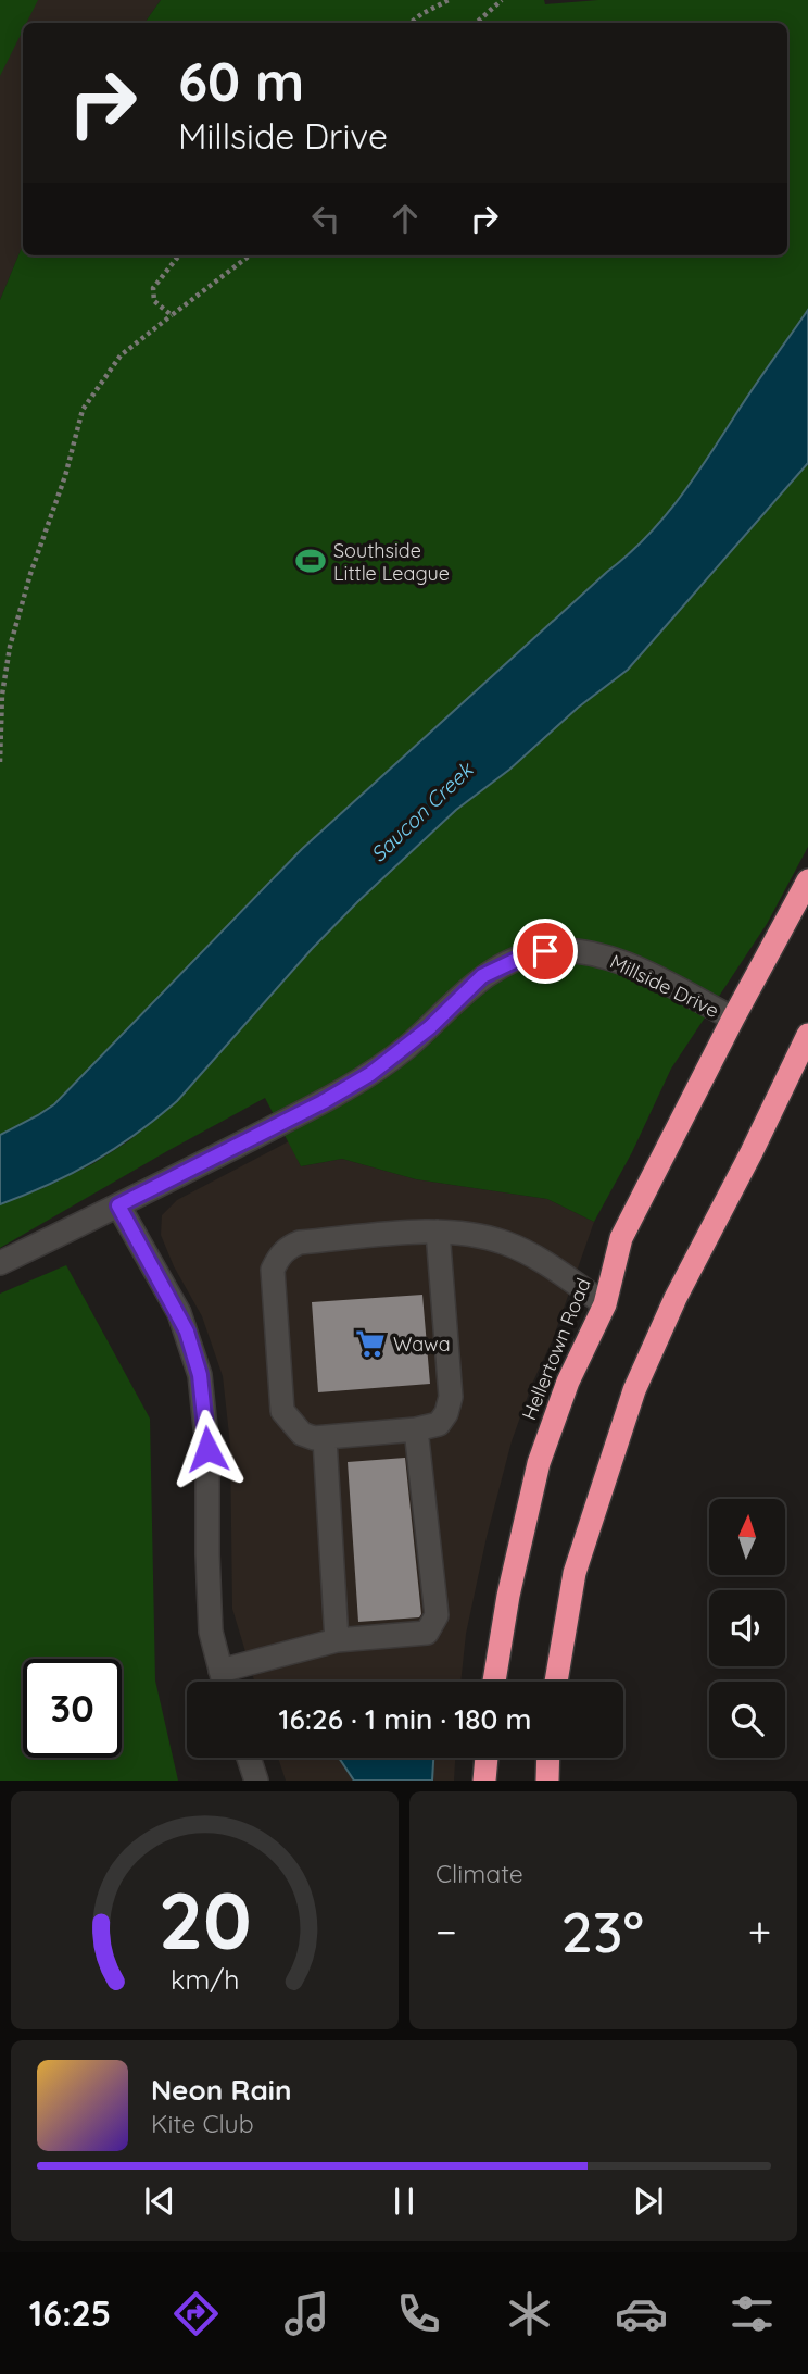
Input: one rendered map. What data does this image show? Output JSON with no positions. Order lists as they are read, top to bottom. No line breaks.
{"streets":{"highway":["Hellertown Road"],"street":["Millside Drive"]},"crossings":[["Millside Drive","Hellertown Road"]],"water":["Saucon Creek"],"places":{"sports":["Southside Little League"],"supermarket":["Wawa"]},"north":"top","page":{"turn":["60 m","Millside Drive"],"limit":"30","trip":"16:26 · 1 min · 180 m","tile":"Climate","heat":["−","23°","+"],"song":["Neon Rain","Kite Club"],"tabs":"16:25","gauge":["20","km/h"]}}
